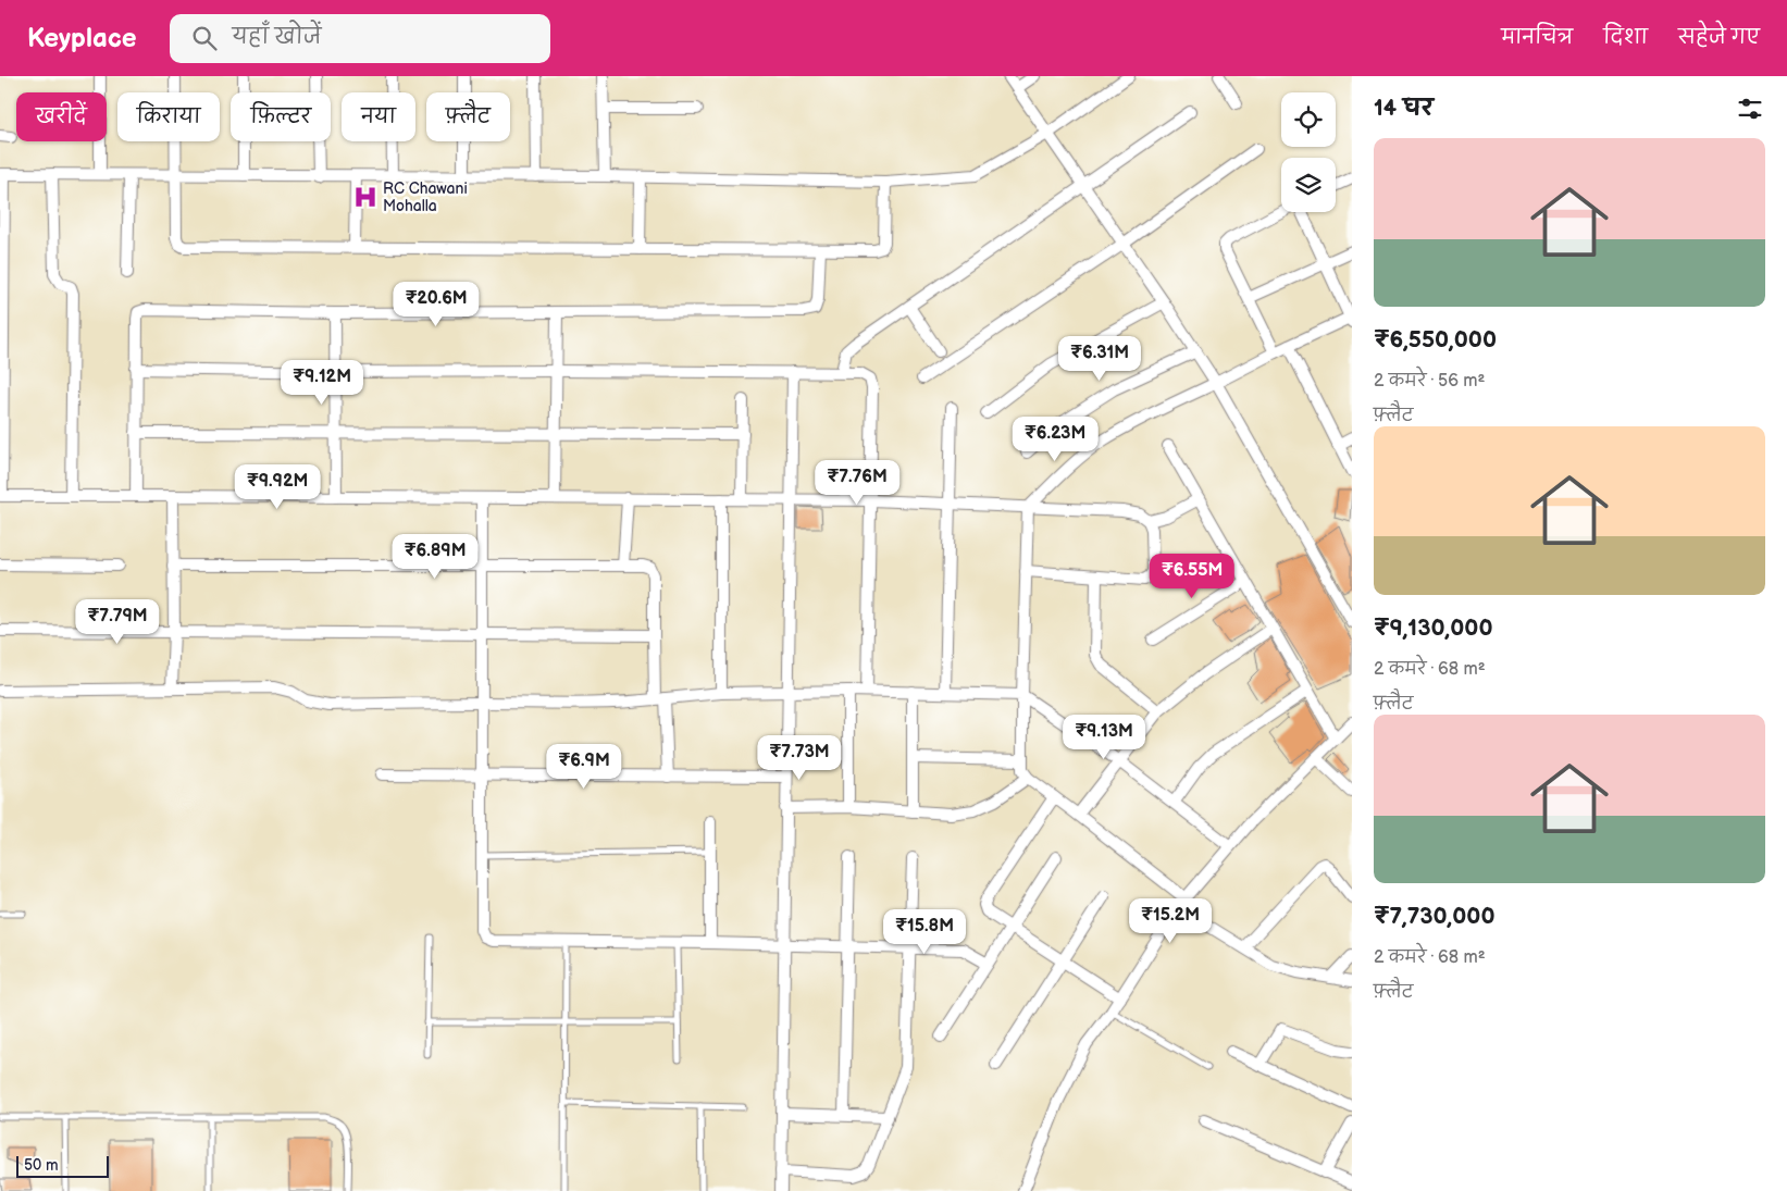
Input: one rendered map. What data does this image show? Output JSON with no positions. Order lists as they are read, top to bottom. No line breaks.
{"places":{"hospital":["RC Chawani Mohalla"]},"scale_bar":"50 m","page":{"header":"Keyplace","search":"यहाँ खोजें","nav":["मानचित्र","दिशा","सहेजे गए"],"heading":"14 घर","chip":["खरीदें","किराया","फ़िल्टर","नया","फ़्लैट"],"list":[{"name":"₹6,550,000","note":"2 कमरे · 56 m² · फ़्लैट"},{"name":"₹9,130,000","note":"2 कमरे · 68 m² · फ़्लैट"},{"name":"₹7,730,000","note":"2 कमरे · 68 m² · फ़्लैट"}],"price":["₹20.6M","₹6.31M","₹9.12M","₹6.23M","₹7.76M","₹9.92M","₹6.89M","₹6.55M","₹7.79M","₹9.13M","₹7.73M","₹6.9M","₹15.2M","₹15.8M"],"scale":"50 m"}}
